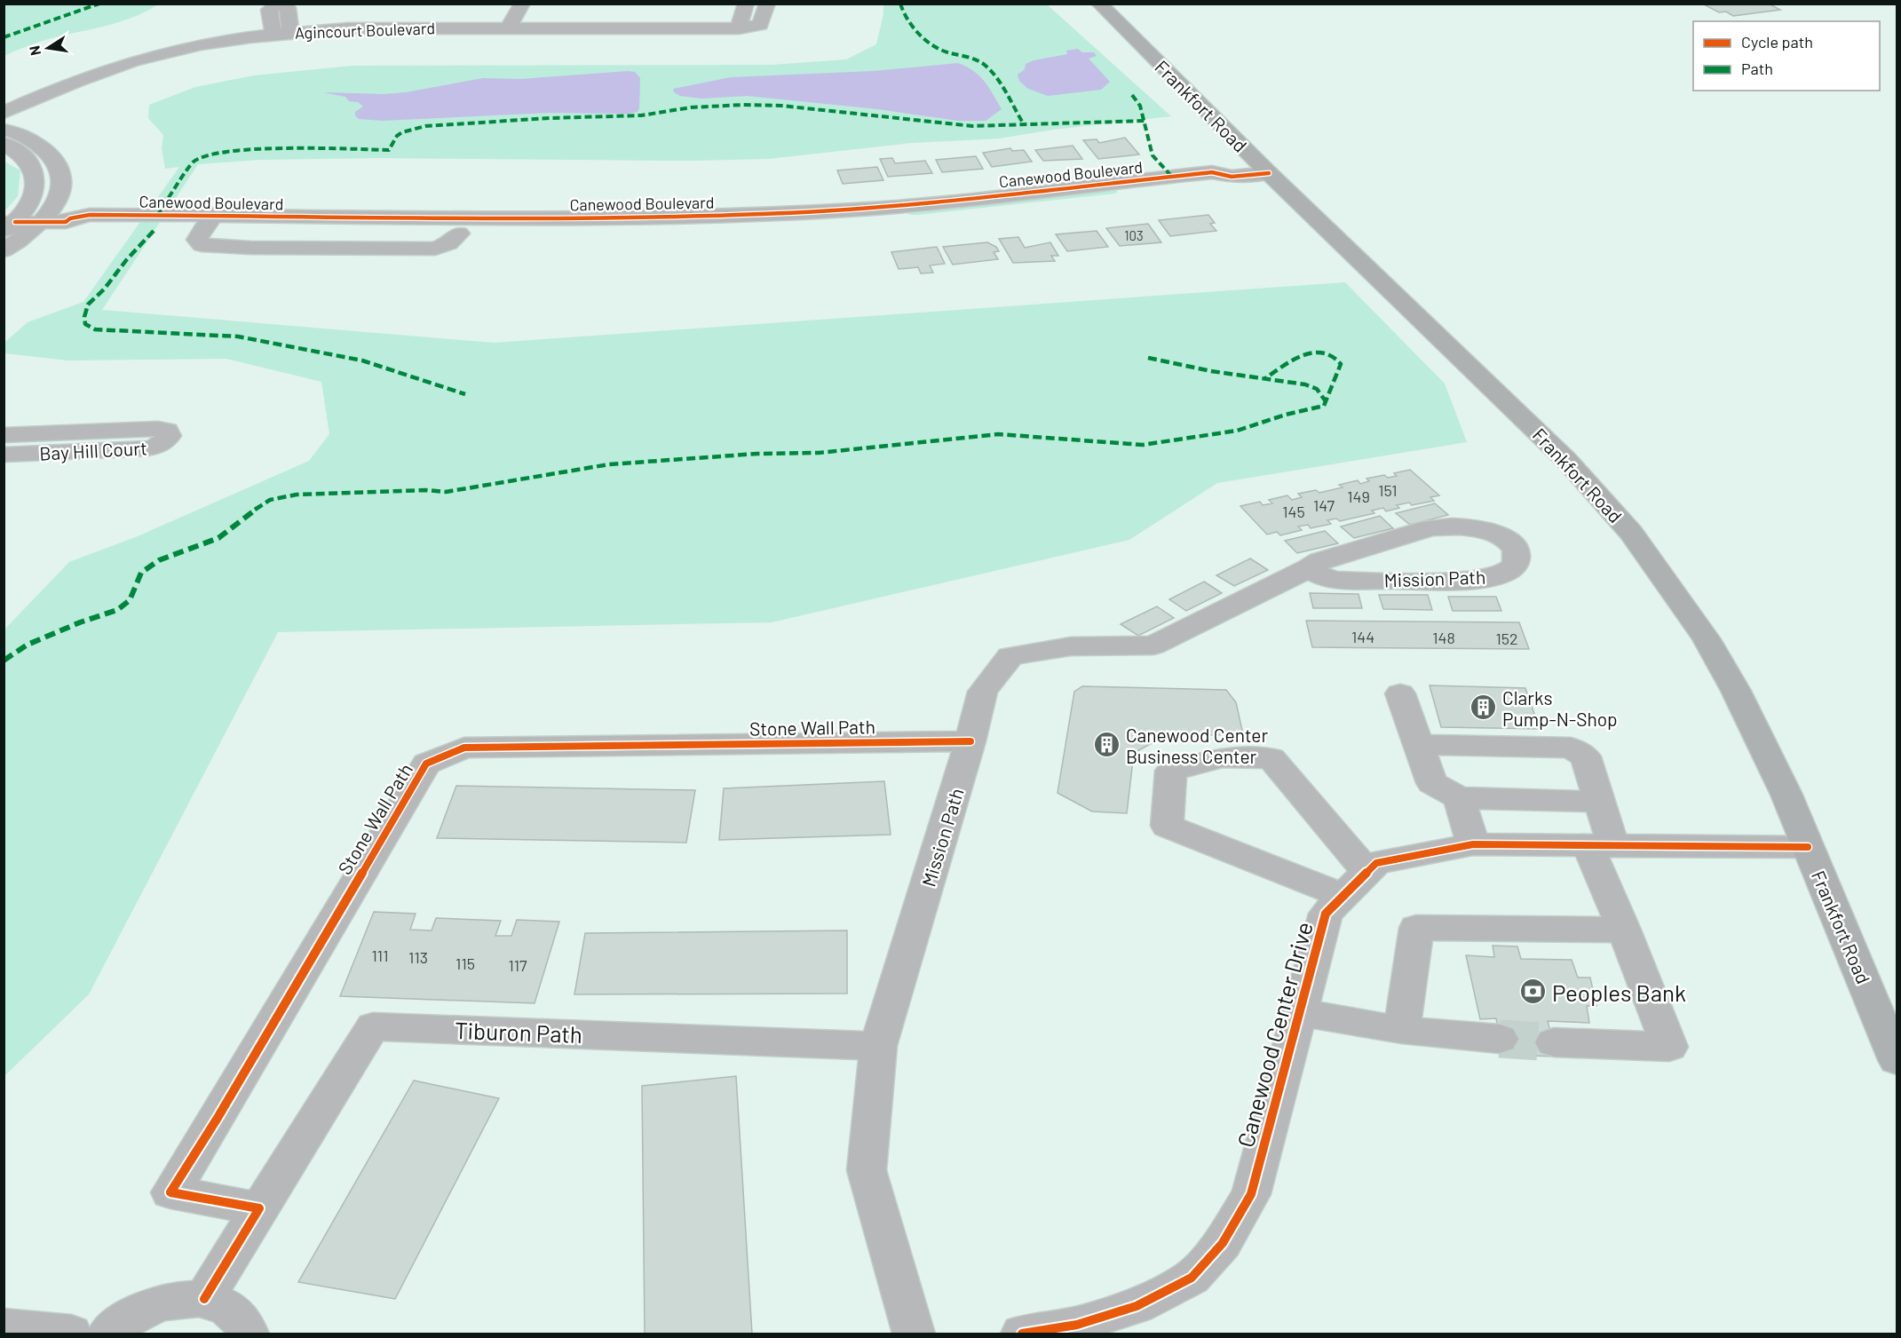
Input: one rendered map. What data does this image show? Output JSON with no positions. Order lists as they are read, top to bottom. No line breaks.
{"streets":{"main road":["Frankfort Road"],"street":["Agincourt Boulevard","Canewood Boulevard","Bay Hill Court","Mission Path","Stone Wall Path","Tiburon Path","Canewood Center Drive"]},"crossings":[["Frankfort Road","Canewood Boulevard"],["Frankfort Road","Canewood Center Drive"],["Mission Path","Stone Wall Path"],["Mission Path","Tiburon Path"],["Stone Wall Path","Tiburon Path"]],"places":{"building":["Clarks Pump-N-Shop","Canewood Center Business Center"],"bank":["Peoples Bank"]},"house_numbers":["103","151","149","147","145","144","148","152","111","113","115","117"],"legend":["Cycle path","Path"],"north":"left"}
